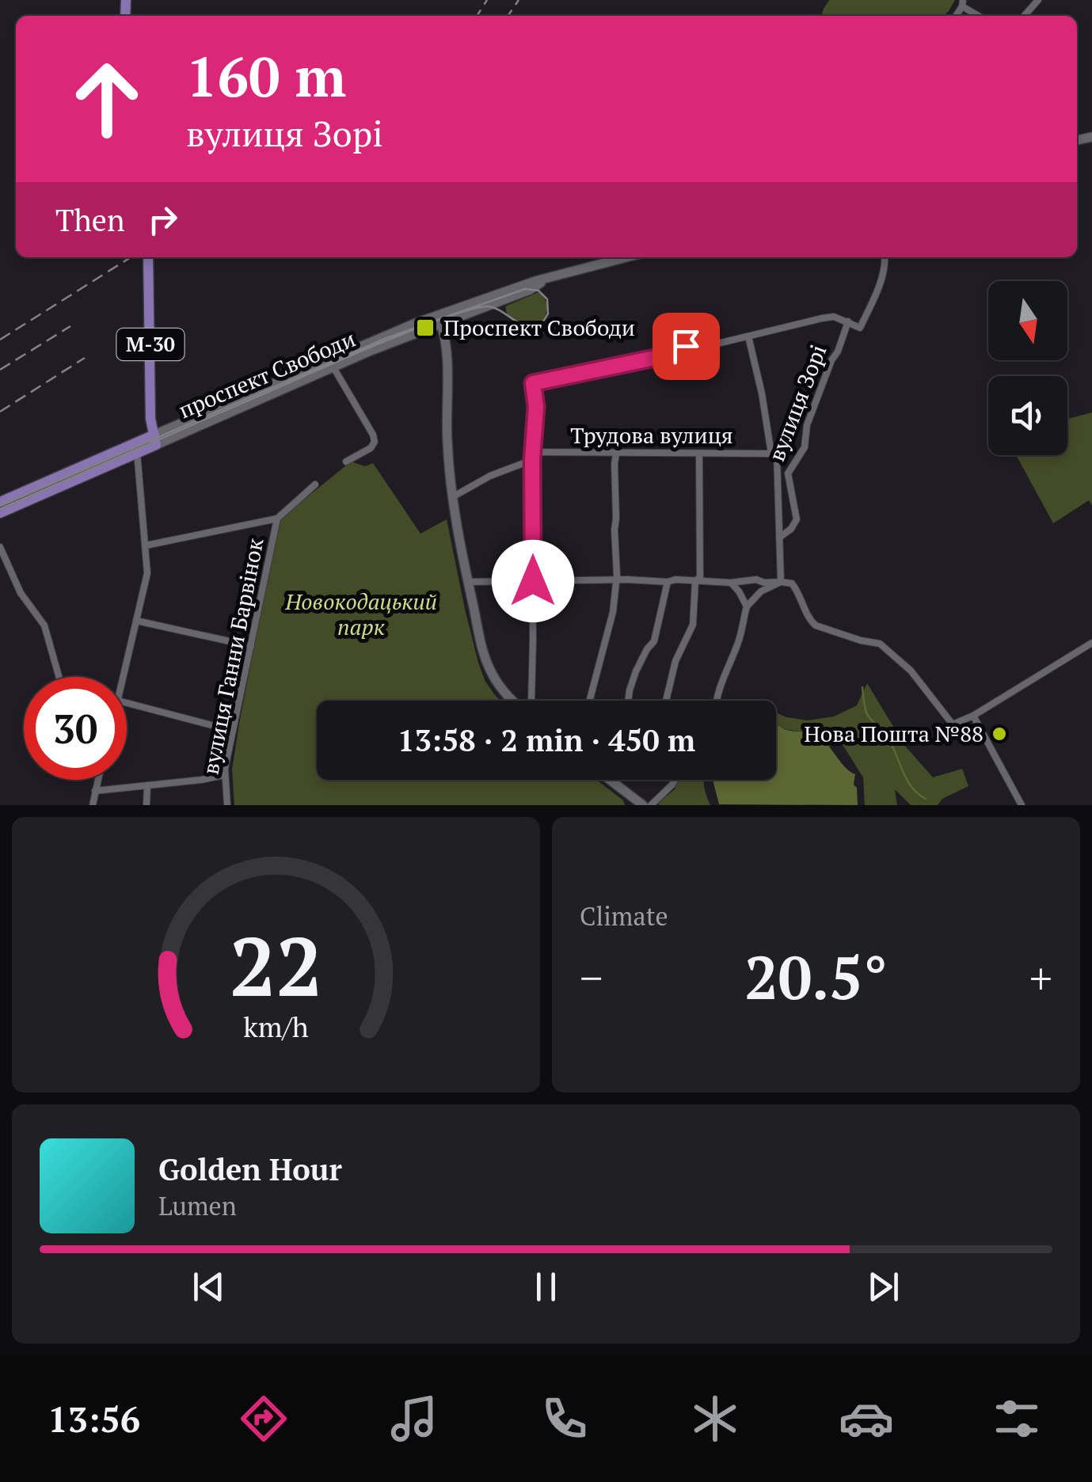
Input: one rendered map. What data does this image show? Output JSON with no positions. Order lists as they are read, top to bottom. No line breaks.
{"streets":{"highway":["М-30","проспект Свободи"],"street":["вулиця Зорі","Трудова вулиця","вулиця Ганни Барвінок"]},"crossings":[["М-30","проспект Свободи"],["вулиця Зорі","Трудова вулиця"]],"parks":["Новокодацький парк"],"places":{"transit":["Проспект Свободи"],"other":["Нова Пошта №88"]},"north":"bottom","page":{"turn":["160 m","вулиця Зорі"],"then":"Then","limit":"30","trip":"13:58 · 2 min · 450 m","tile":"Climate","heat":["−","20.5°","+"],"song":["Golden Hour","Lumen"],"tabs":"13:56","gauge":["22","km/h"]}}
